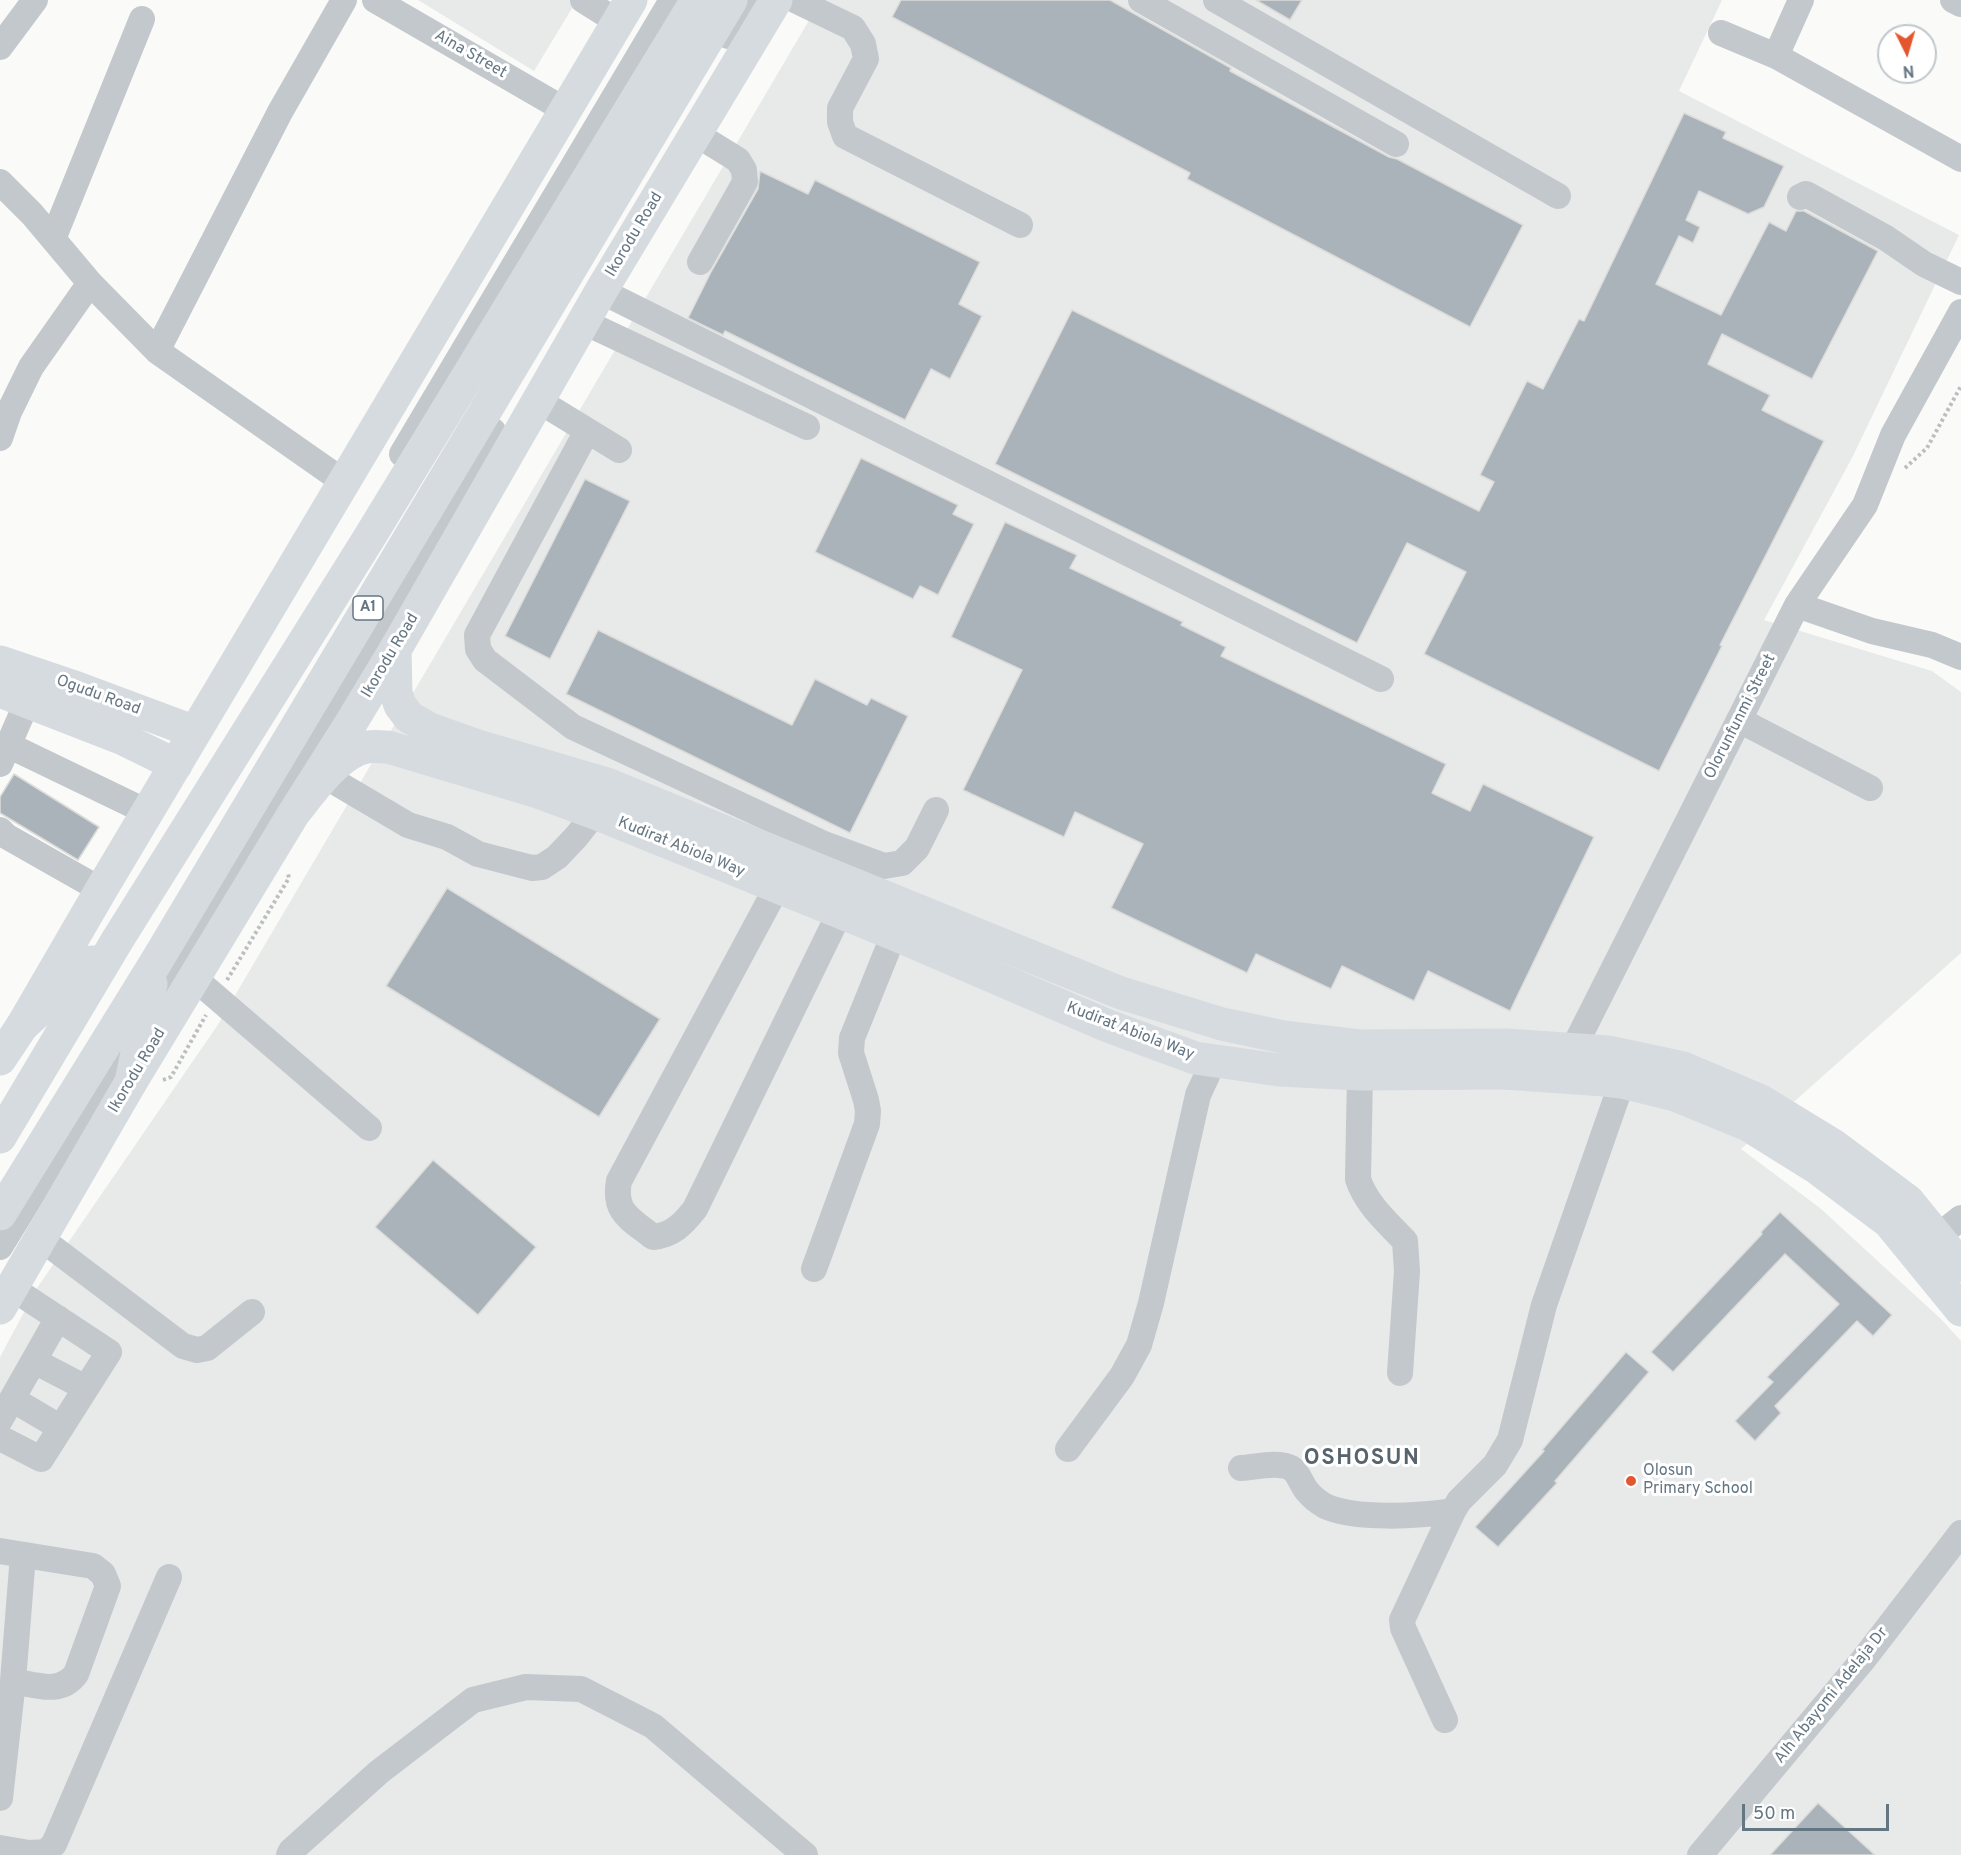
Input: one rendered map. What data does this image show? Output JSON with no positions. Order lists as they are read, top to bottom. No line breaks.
{"streets":{"main road":["Ikorodu Road","A1","Ogudu Road","Kudirat Abiola Way"],"street":["Aina Street","Olorunfunmi Street","Alh Abayomi Adelaja Dr"]},"crossings":[["Ikorodu Road","Kudirat Abiola Way"],["Olorunfunmi Street","Kudirat Abiola Way"]],"districts":["OSHOSUN"],"places":["Olosun Primary School"],"scale_bar":"50 m","north":"bottom"}
